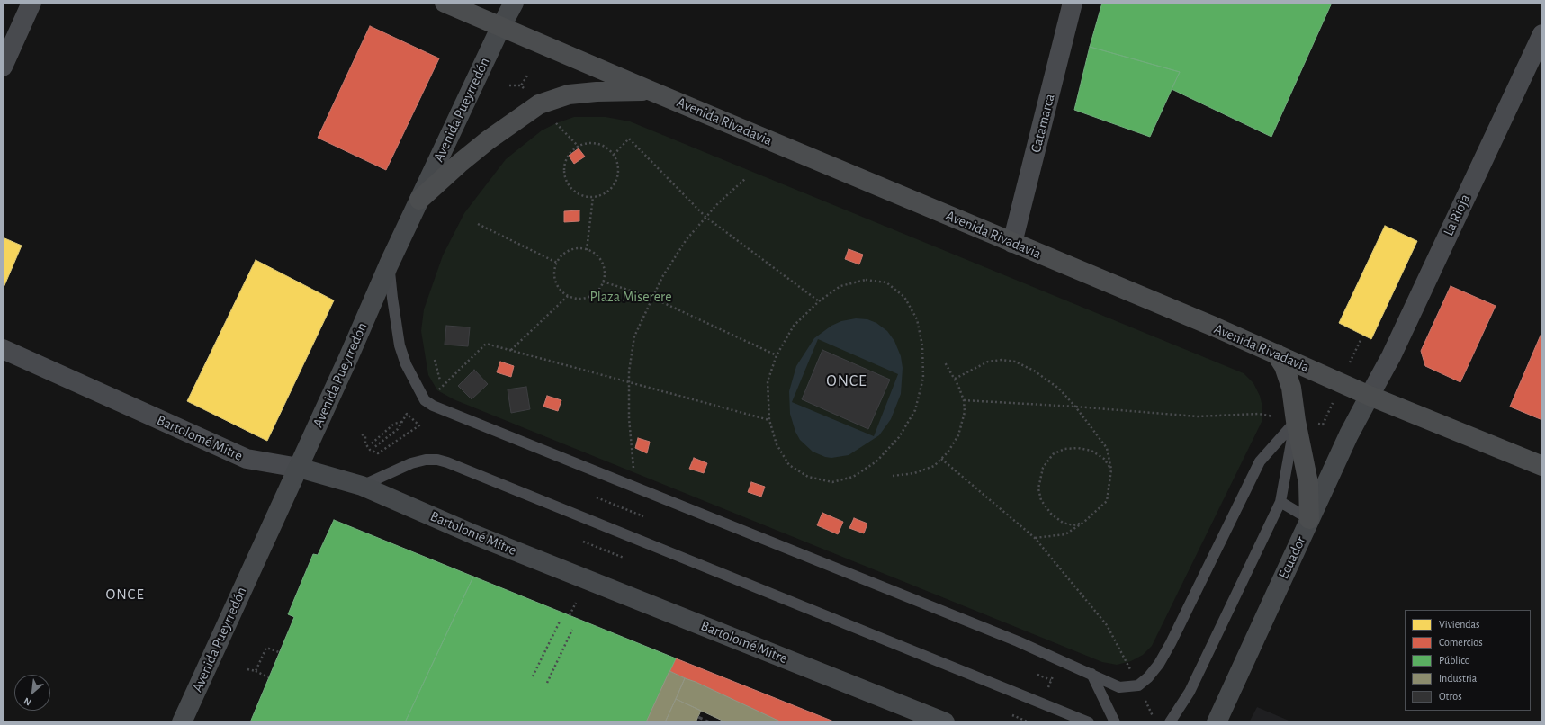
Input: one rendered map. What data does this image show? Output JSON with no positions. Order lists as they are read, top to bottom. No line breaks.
{"streets":{"main road":["Avenida Pueyrredón","Avenida Rivadavia","Bartolomé Mitre","Ecuador"],"street":["Catamarca","La Rioja"]},"crossings":[["Avenida Pueyrredón","Avenida Rivadavia"],["Avenida Pueyrredón","Bartolomé Mitre"],["Avenida Rivadavia","Catamarca"],["Avenida Rivadavia","La Rioja"],["Avenida Rivadavia","Ecuador"],["La Rioja","Ecuador"]],"districts":["ONCE","ONCE"],"parks":["Plaza Miserere"],"legend":["Viviendas","Comercios","Público","Industria","Otros"],"north":"bottom left"}
